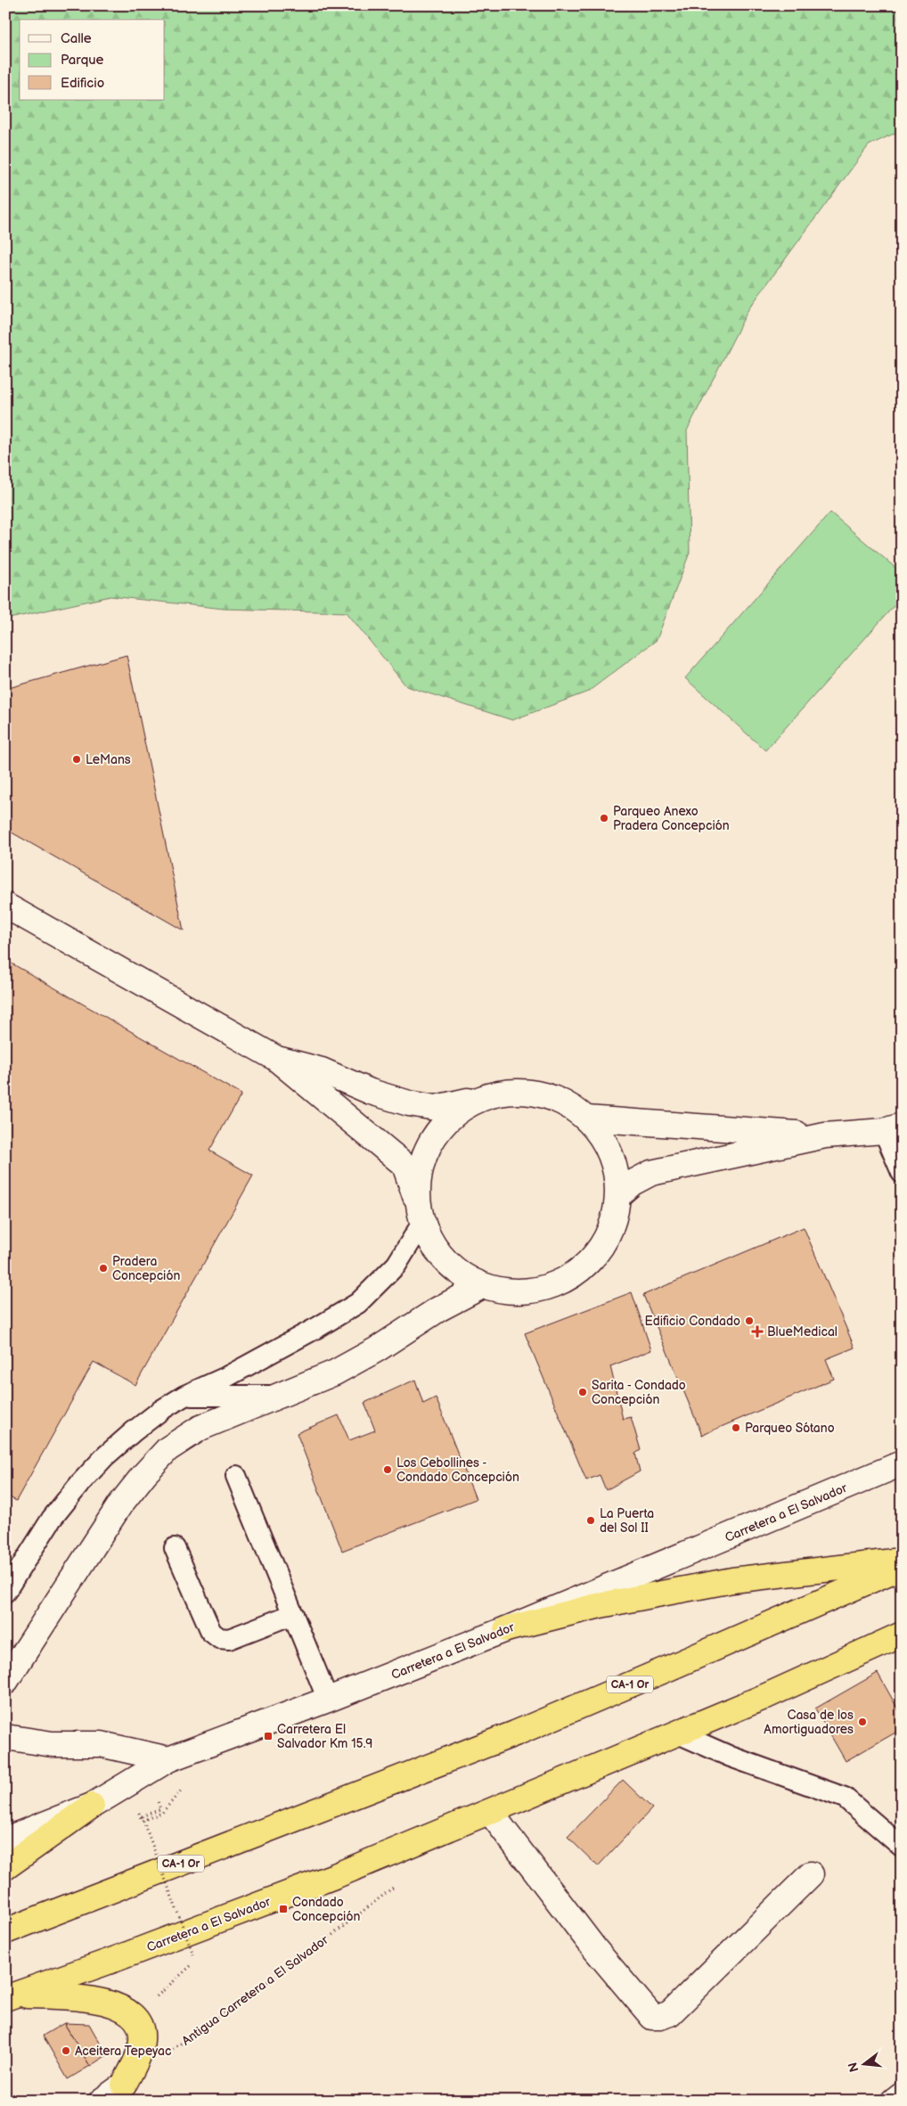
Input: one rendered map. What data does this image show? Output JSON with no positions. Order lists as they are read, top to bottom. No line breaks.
{"streets":{"highway":["Carretera a El Salvador","CA-1 Or"],"path":["Antigua Carretera a El Salvador"]},"places":{"other":["LeMans","Parqueo Anexo Pradera Concepción","Pradera Concepción","Edificio Condado","Sarita - Condado Concepción","Parqueo Sótano","Los Cebollines - Condado Concepción","La Puerta del Sol II","Casa de los Amortiguadores","Aceitera Tepeyac"],"health":["BlueMedical"],"transit":["Carretera El Salvador Km 15.9","Condado Concepción"]},"legend":["Calle","Parque","Edificio"],"north":"left"}
